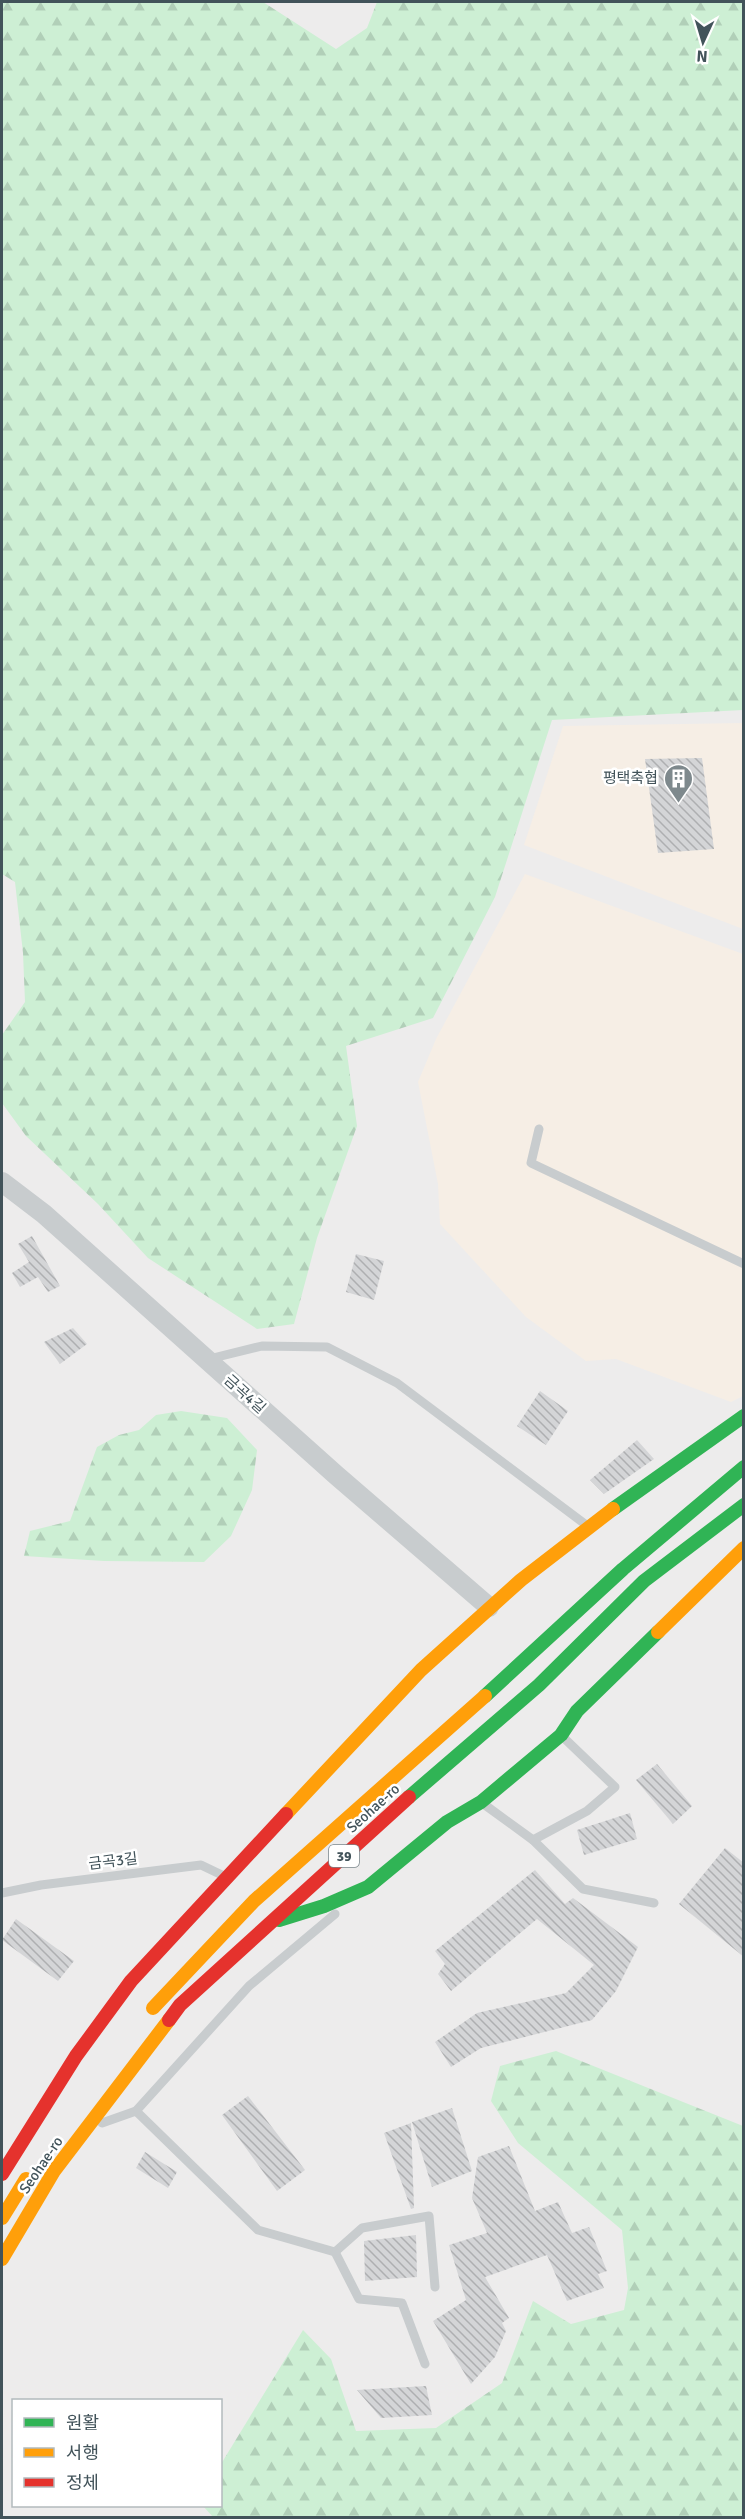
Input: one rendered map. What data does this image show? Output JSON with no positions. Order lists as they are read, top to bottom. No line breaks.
{"streets":{"main road":["Seohae-ro","39"],"street":["금곡4길"],"lane":["금곡3길"]},"places":{"building":["평택축협"]},"legend":["원활","서행","정체"],"north":"bottom"}
